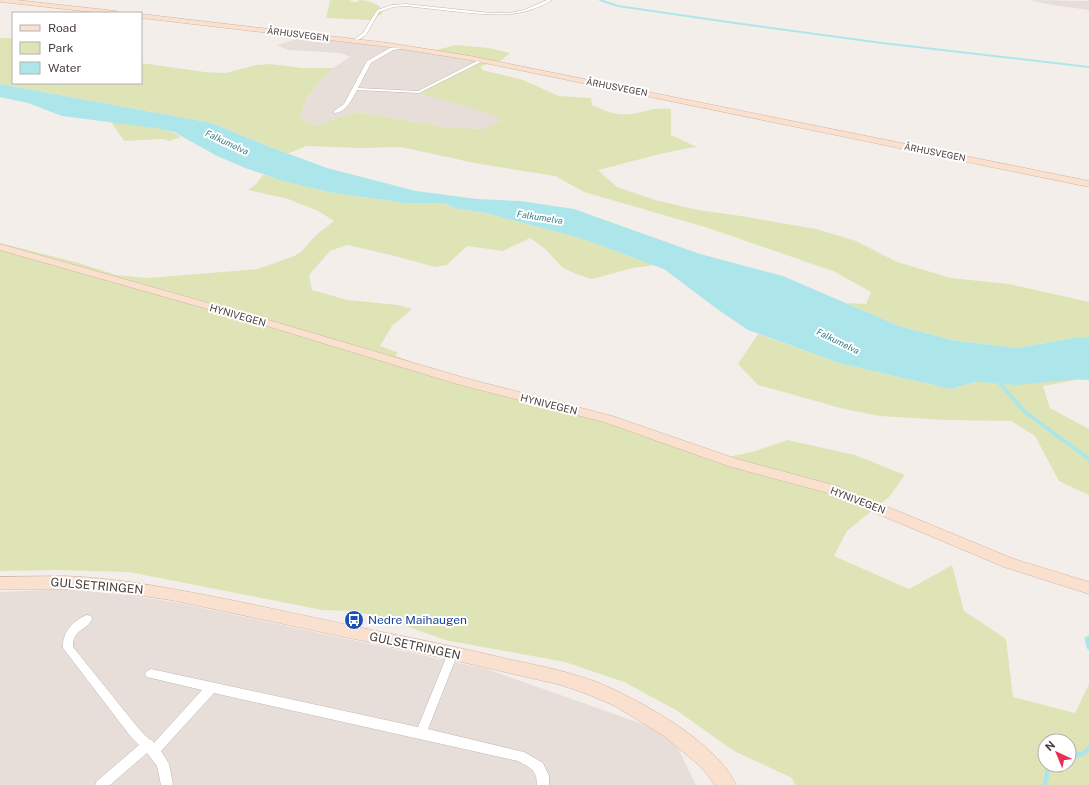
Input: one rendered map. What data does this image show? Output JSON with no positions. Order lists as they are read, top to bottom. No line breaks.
{"streets":{"street":["ÅRHUSVEGEN","HYNIVEGEN","GULSETRINGEN"]},"water":["Falkumelva"],"places":{"bus stop":["Nedre Maihaugen"]},"legend":["Road","Park","Water"],"north":"top left"}
